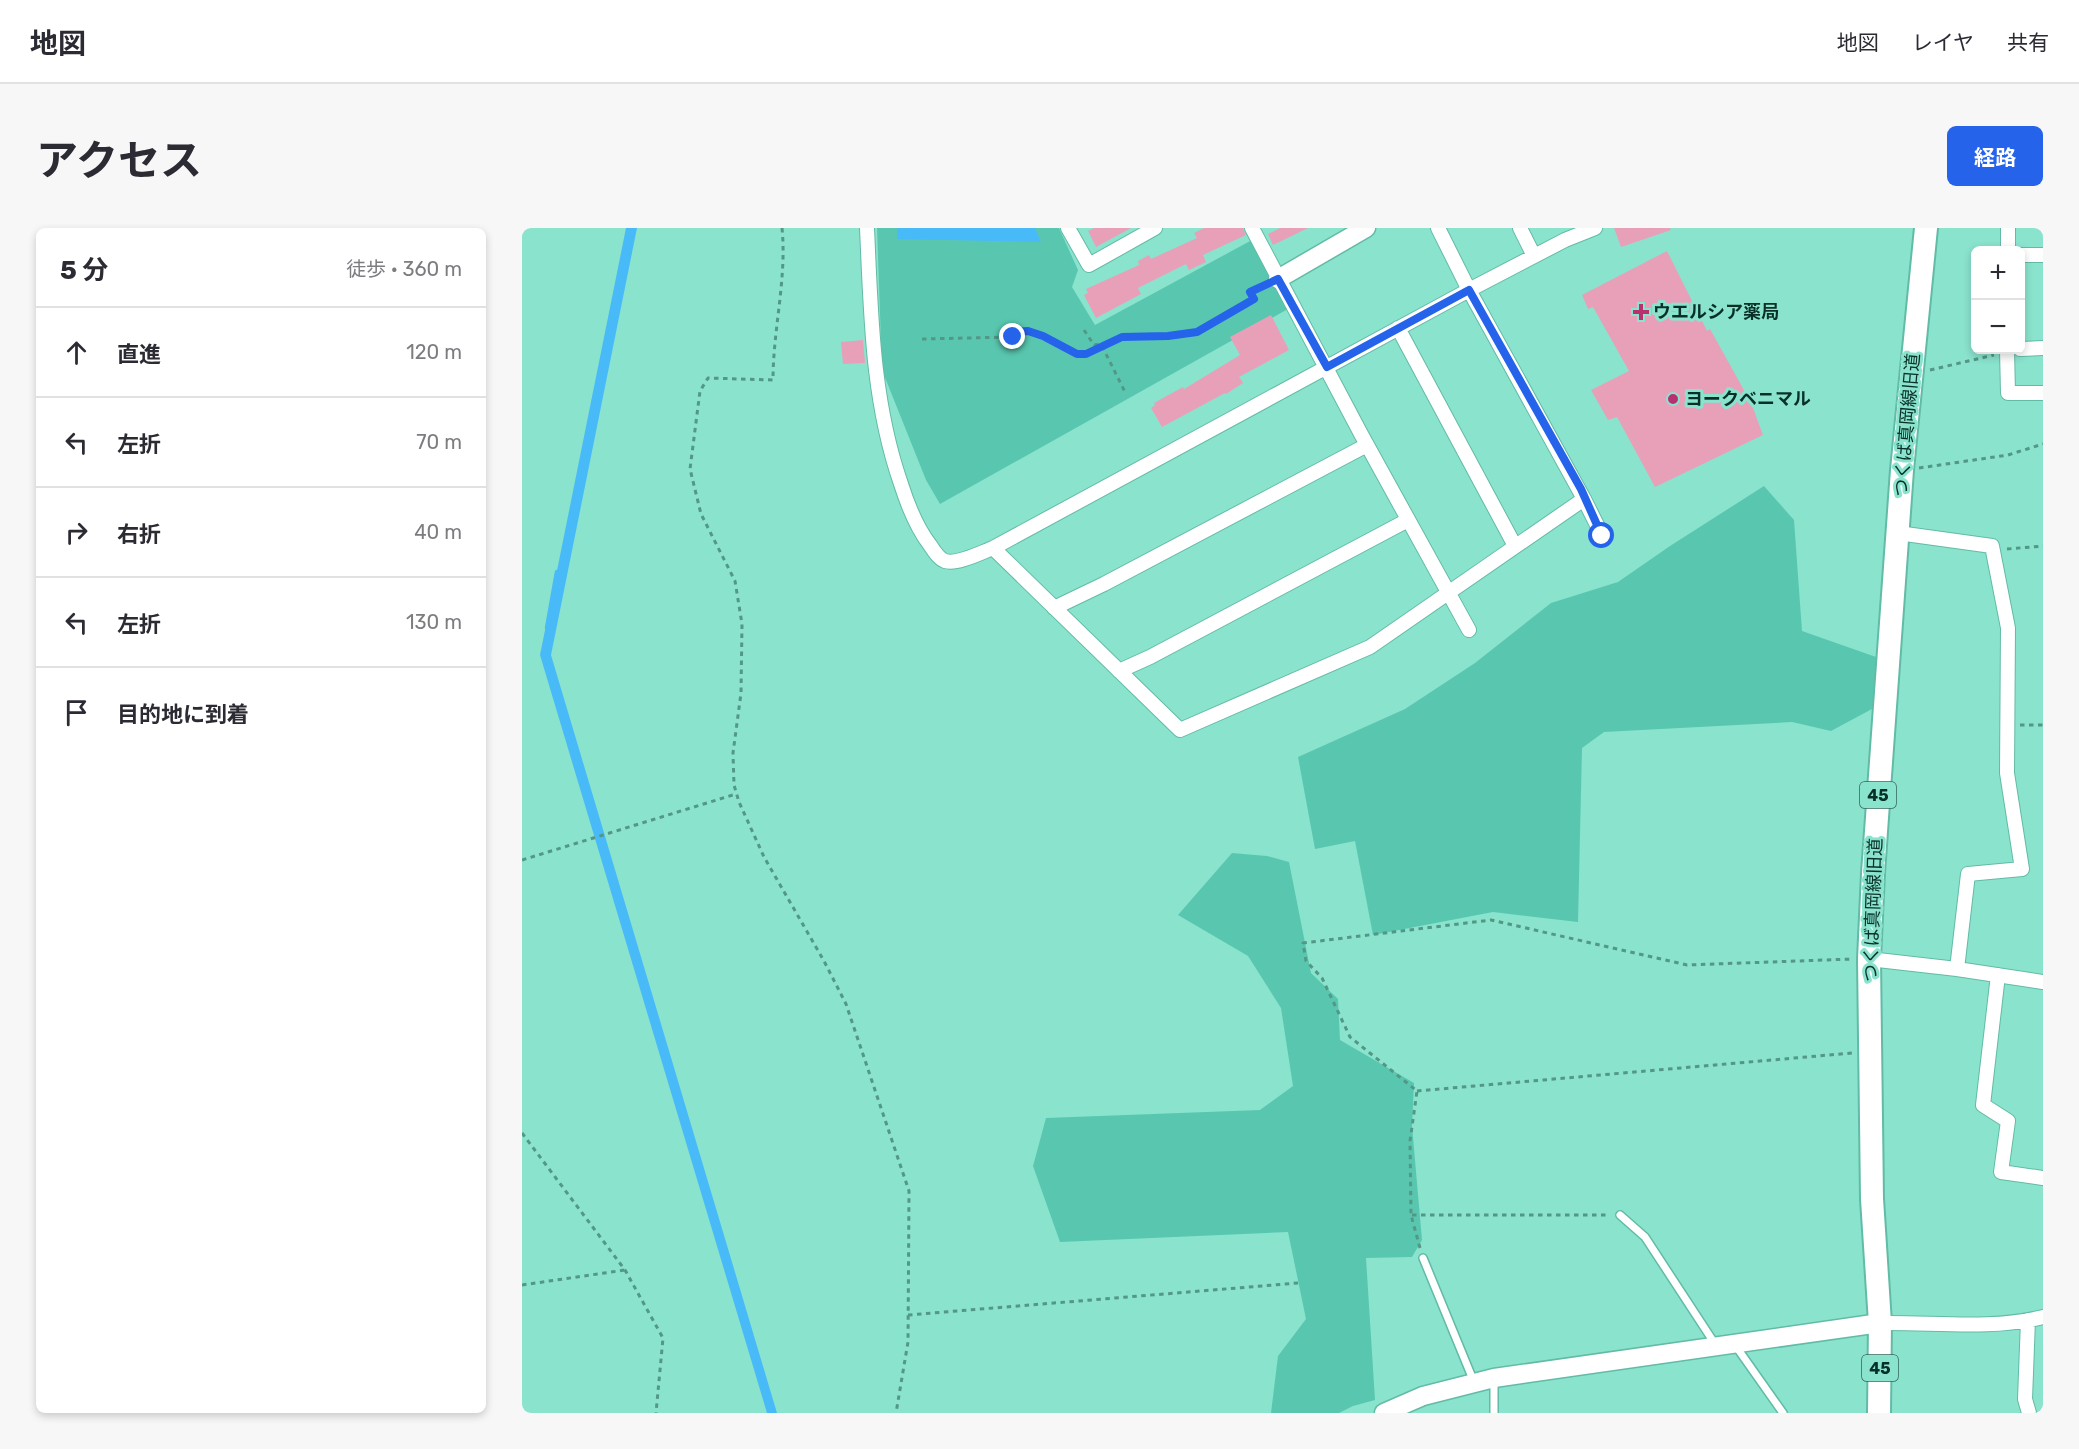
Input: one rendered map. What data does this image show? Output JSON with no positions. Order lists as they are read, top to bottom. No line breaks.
{"streets":{"main road":["つくば真岡線旧道","45"]},"places":{"health":["ウエルシア薬局"],"other":["ヨークベニマル"]},"page":{"header":"地図","nav":["地図","レイヤ","共有"],"title":"アクセス","buttons":"経路","heading":["5 分","徒歩 · 360 m"],"map_buttons":["+","−"],"list":[["直進","120 m"],["左折","70 m"],["右折","40 m"],["左折","130 m"],"目的地に到着"]}}
